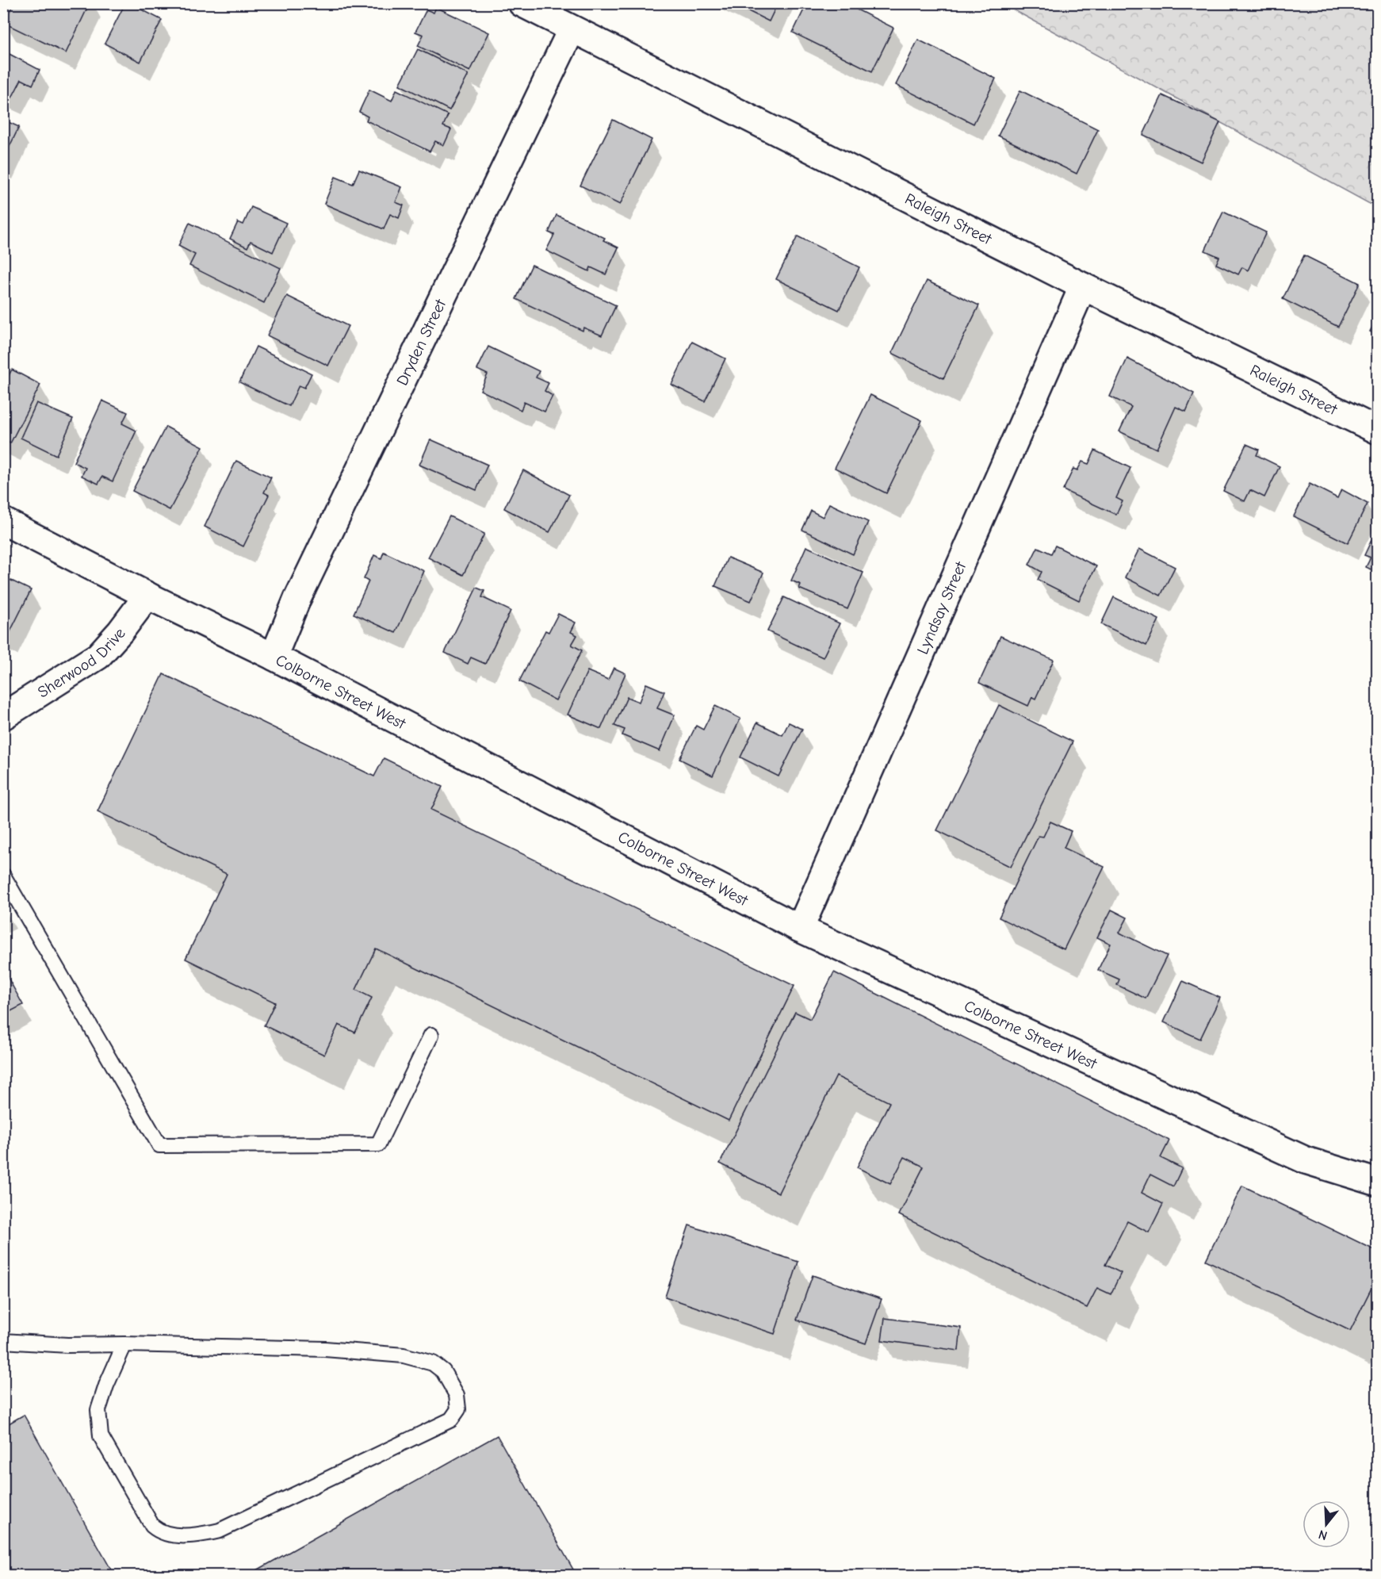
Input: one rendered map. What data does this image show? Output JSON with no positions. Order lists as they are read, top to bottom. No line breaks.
{"streets":{"street":["Raleigh Street","Dryden Street","Lyndsay Street","Sherwood Drive","Colborne Street West"]},"crossings":[["Raleigh Street","Dryden Street"],["Raleigh Street","Lyndsay Street"],["Dryden Street","Colborne Street West"],["Lyndsay Street","Colborne Street West"],["Sherwood Drive","Colborne Street West"]],"north":"bottom"}
